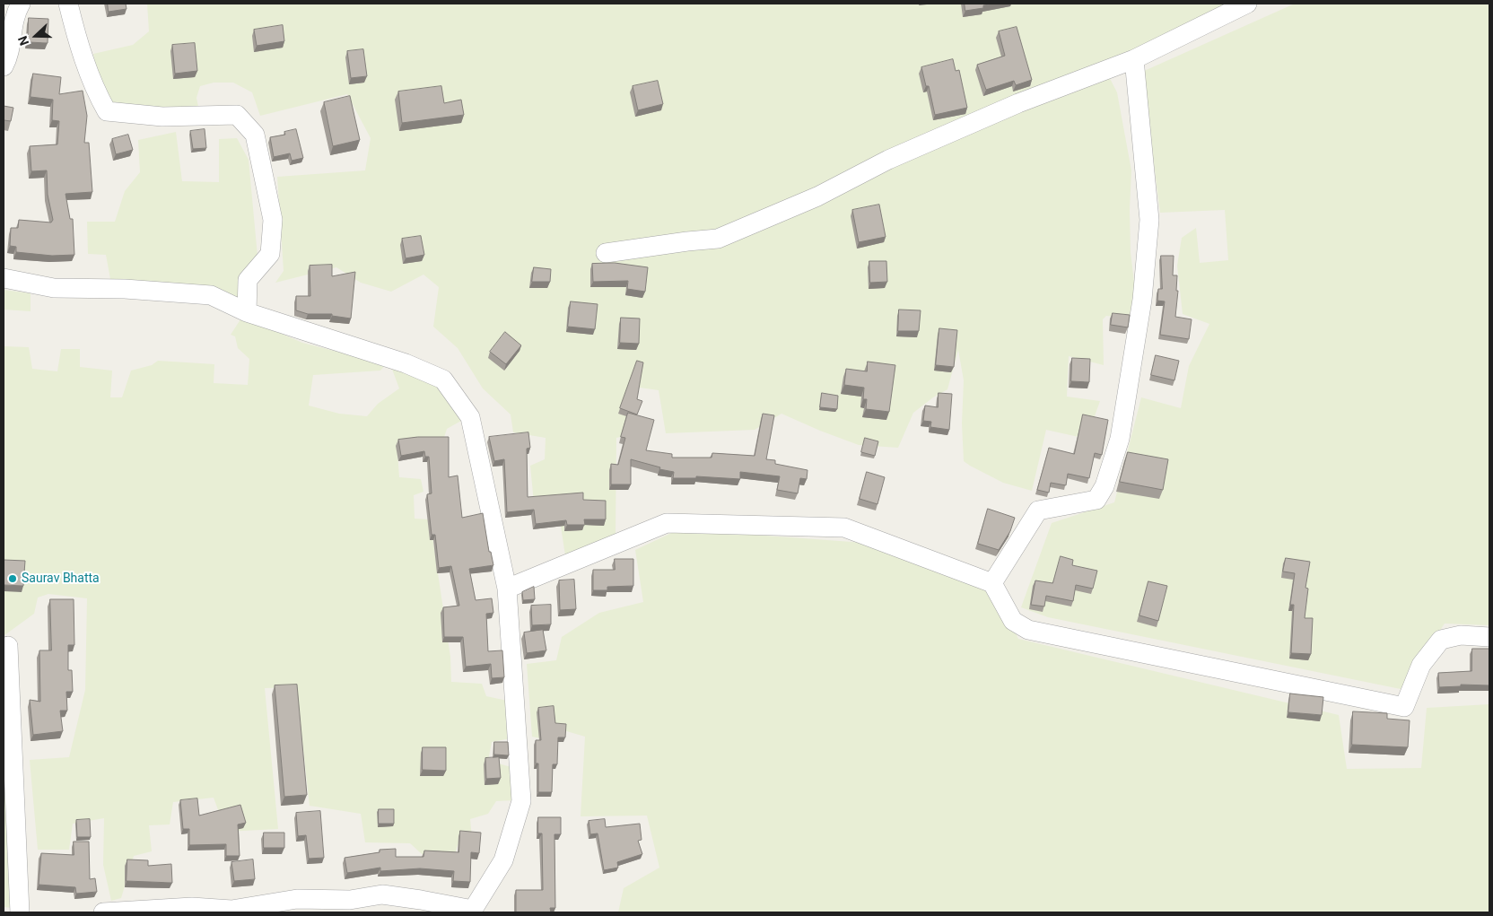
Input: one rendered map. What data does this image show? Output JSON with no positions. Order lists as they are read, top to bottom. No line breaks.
{"places":["Saurav Bhatta"],"north":"left"}
